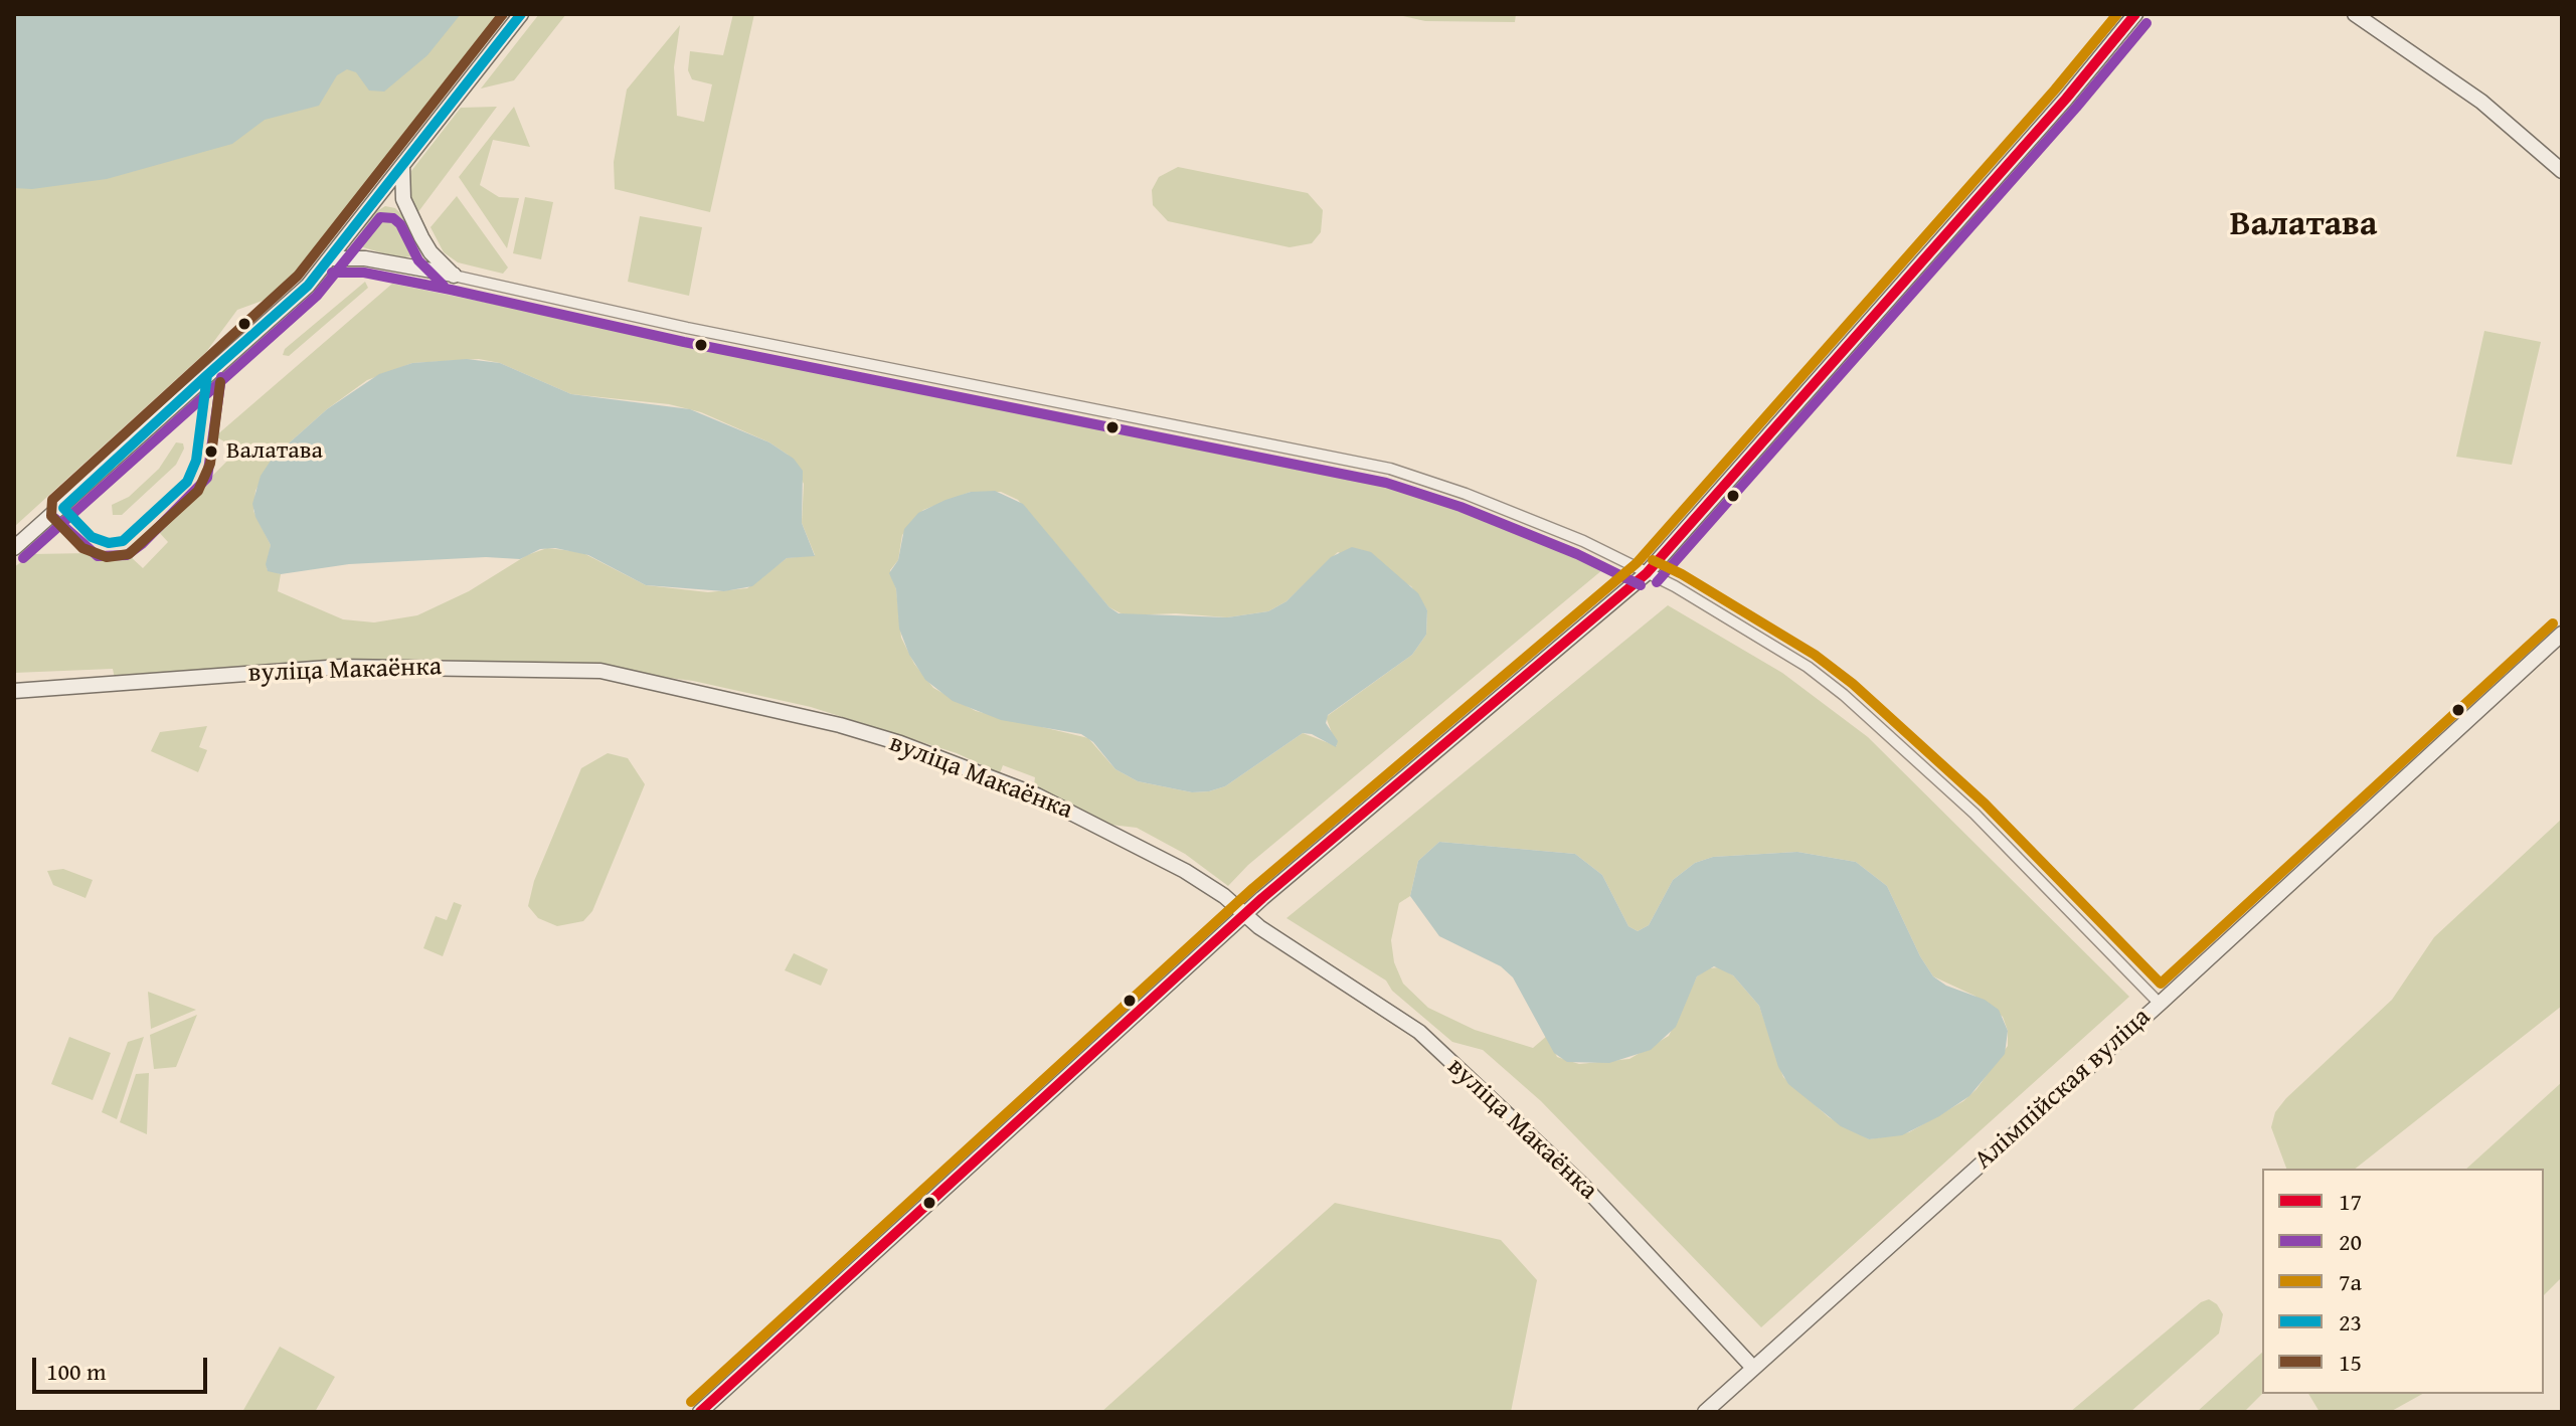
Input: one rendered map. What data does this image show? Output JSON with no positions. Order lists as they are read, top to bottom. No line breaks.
{"streets":{"street":["вуліца Макаёнка","Алімпійская вуліца"]},"crossings":[["вуліца Макаёнка","Алімпійская вуліца"]],"districts":["Валатава"],"places":["Валатава"],"lines":["transit line 17","transit line 7а","transit line 23","transit line 15","transit line 20"],"legend":["17","20","7а","23","15"],"scale_bar":"100 m"}
